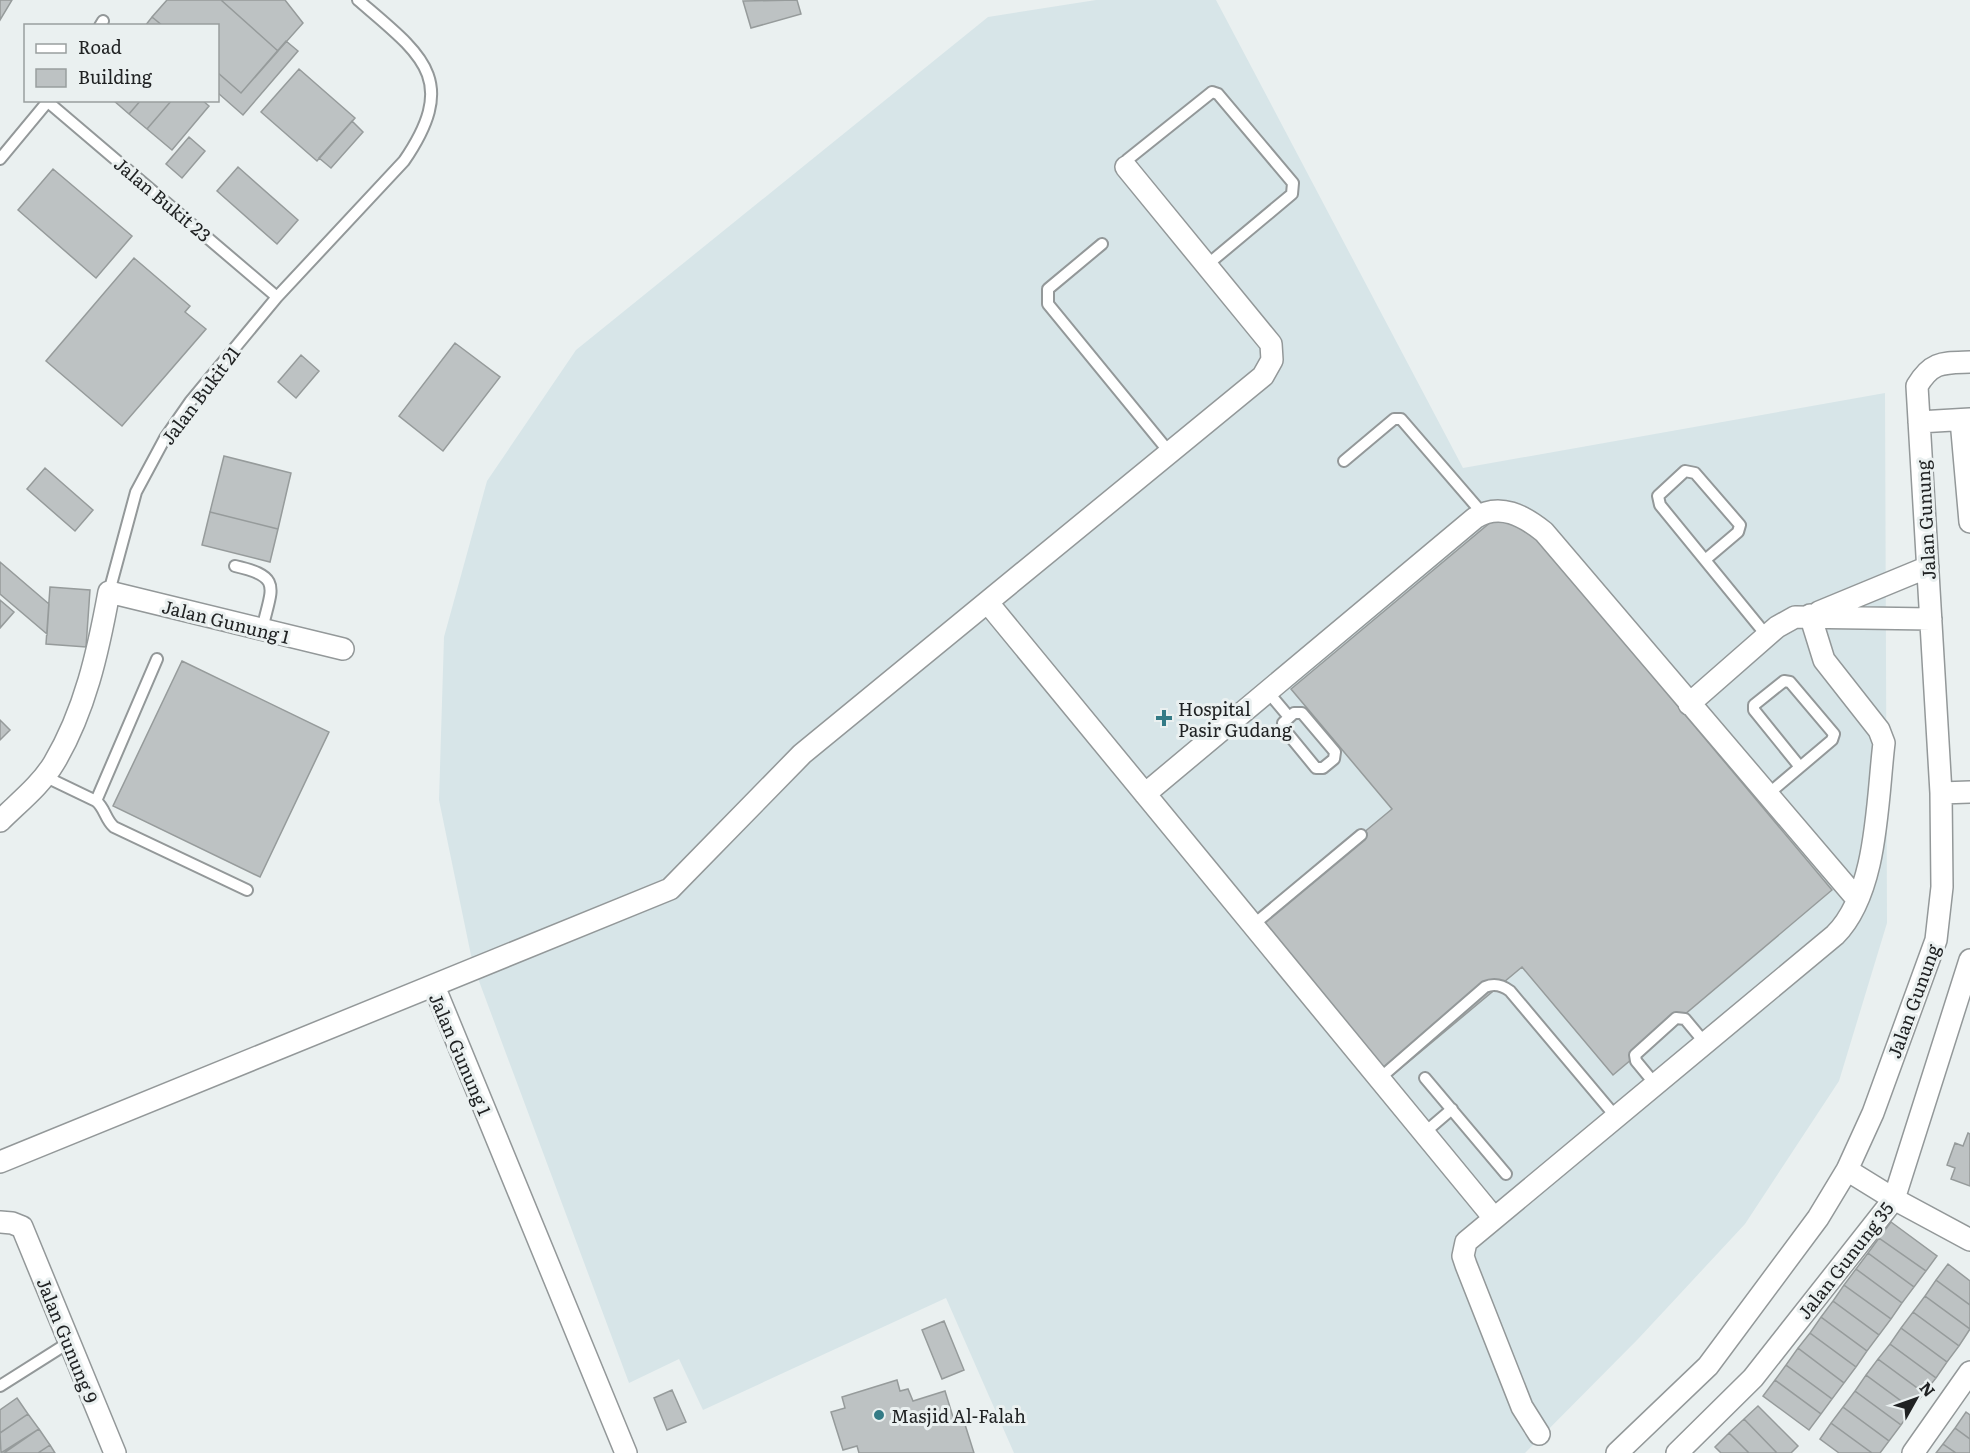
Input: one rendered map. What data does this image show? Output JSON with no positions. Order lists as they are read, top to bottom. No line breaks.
{"streets":{"street":["Jalan Bukit 21","Jalan Gunung","Jalan Gunung 1","Jalan Gunung 35","Jalan Gunung 9"],"lane":["Jalan Bukit 23"]},"crossings":[["Jalan Bukit 23","Jalan Bukit 21"],["Jalan Bukit 21","Jalan Gunung 1"]],"places":{"health":["Hospital Pasir Gudang"],"other":["Masjid Al-Falah"]},"legend":["Road","Building"],"north":"top right"}
